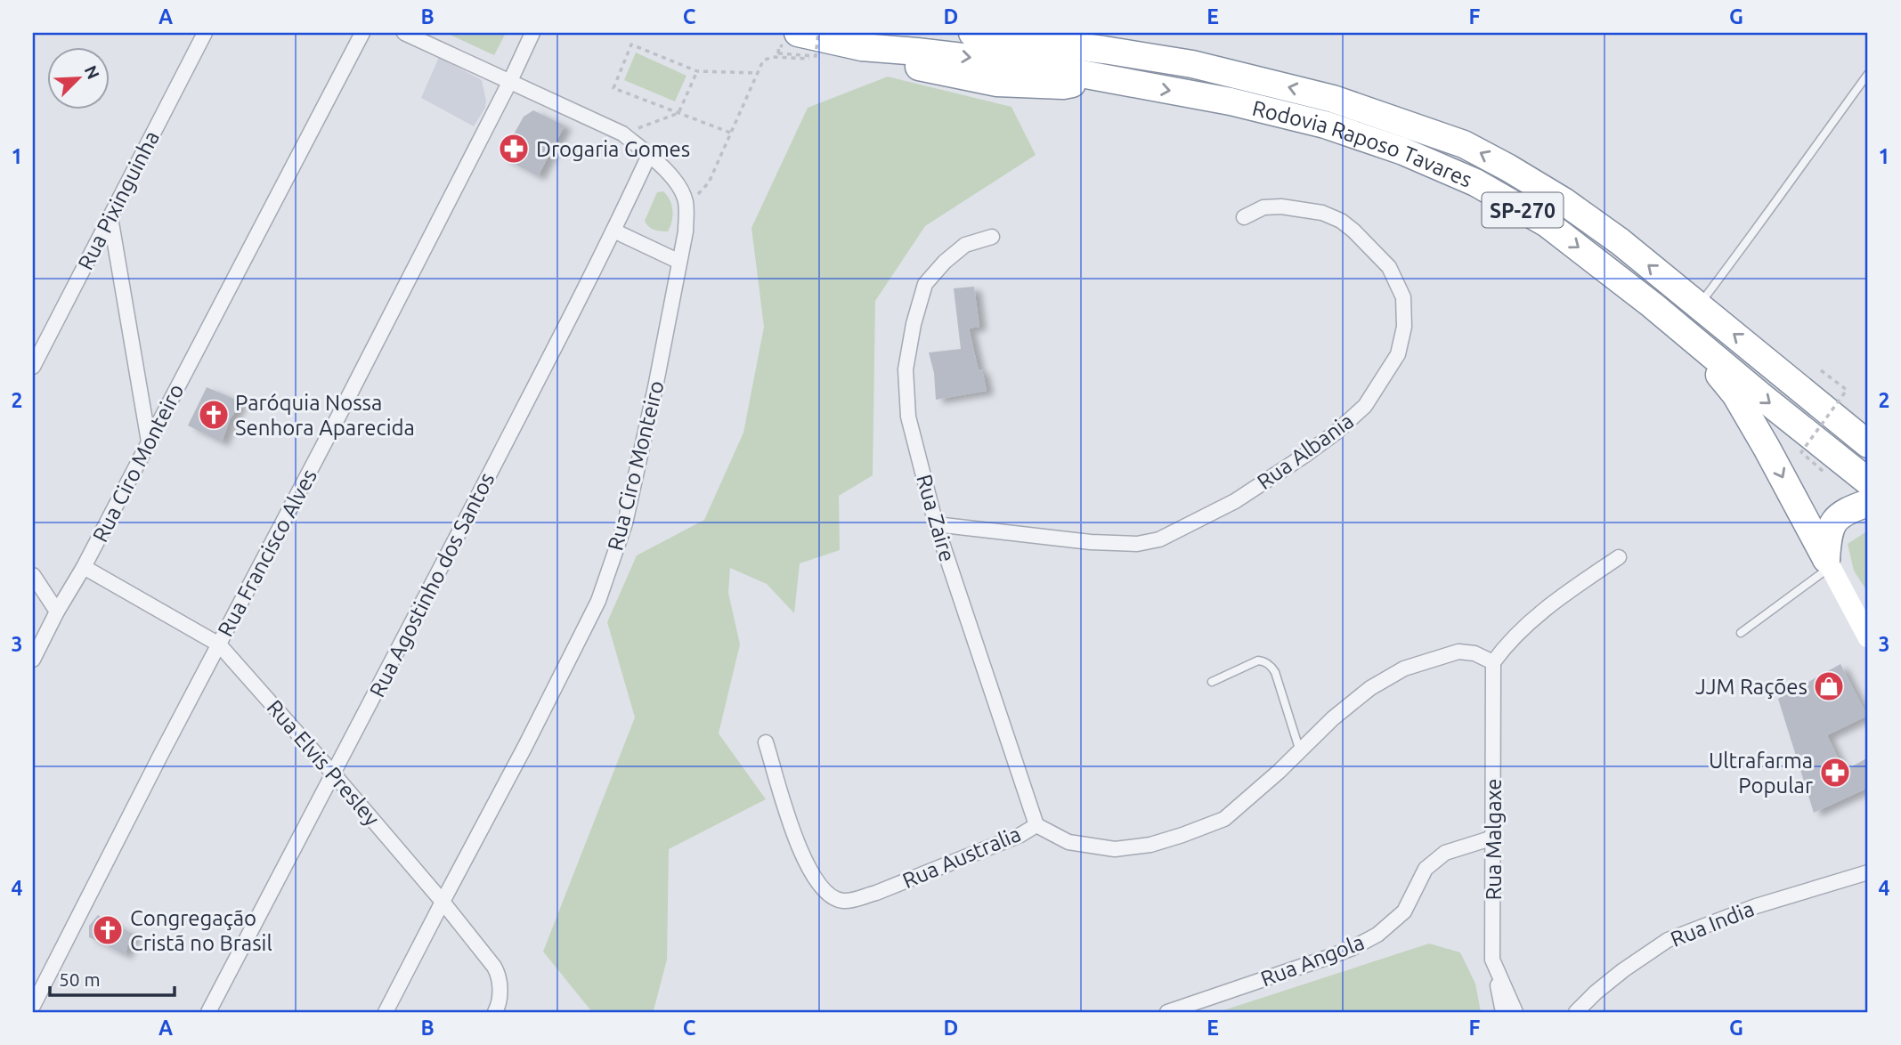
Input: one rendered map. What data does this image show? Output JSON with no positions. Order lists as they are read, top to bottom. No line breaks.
{"streets":{"highway":["Rodovia Raposo Tavares","SP-270"],"street":["Rua Pixinguinha","Rua Albania","Rua Ciro Monteiro","Rua Zaire","Rua Francisco Alves","Rua Agostinho dos Santos","Rua Elvis Presley","Rua Malgaxe","Rua Australia","Rua India","Rua Angola"]},"crossings":[["Rua Albania","Rua Zaire"],["Rua Ciro Monteiro","Rua Francisco Alves"],["Rua Ciro Monteiro","Rua Agostinho dos Santos"],["Rua Ciro Monteiro","Rua Elvis Presley"],["Rua Zaire","Rua Australia"],["Rua Francisco Alves","Rua Elvis Presley"],["Rua Agostinho dos Santos","Rua Elvis Presley"],["Rua Malgaxe","Rua Australia"],["Rua Malgaxe","Rua Angola"]],"places":{"pharmacy":["Drogaria Gomes","Ultrafarma Popular"],"church":["Paróquia Nossa Senhora Aparecida","Congregação Cristã no Brasil"],"shop":["JJM Rações"]},"scale_bar":"50 m","north":"top right","grid":{"columns":["A","B","C","D","E","F","G"],"rows":["1","2","3","4"]}}
